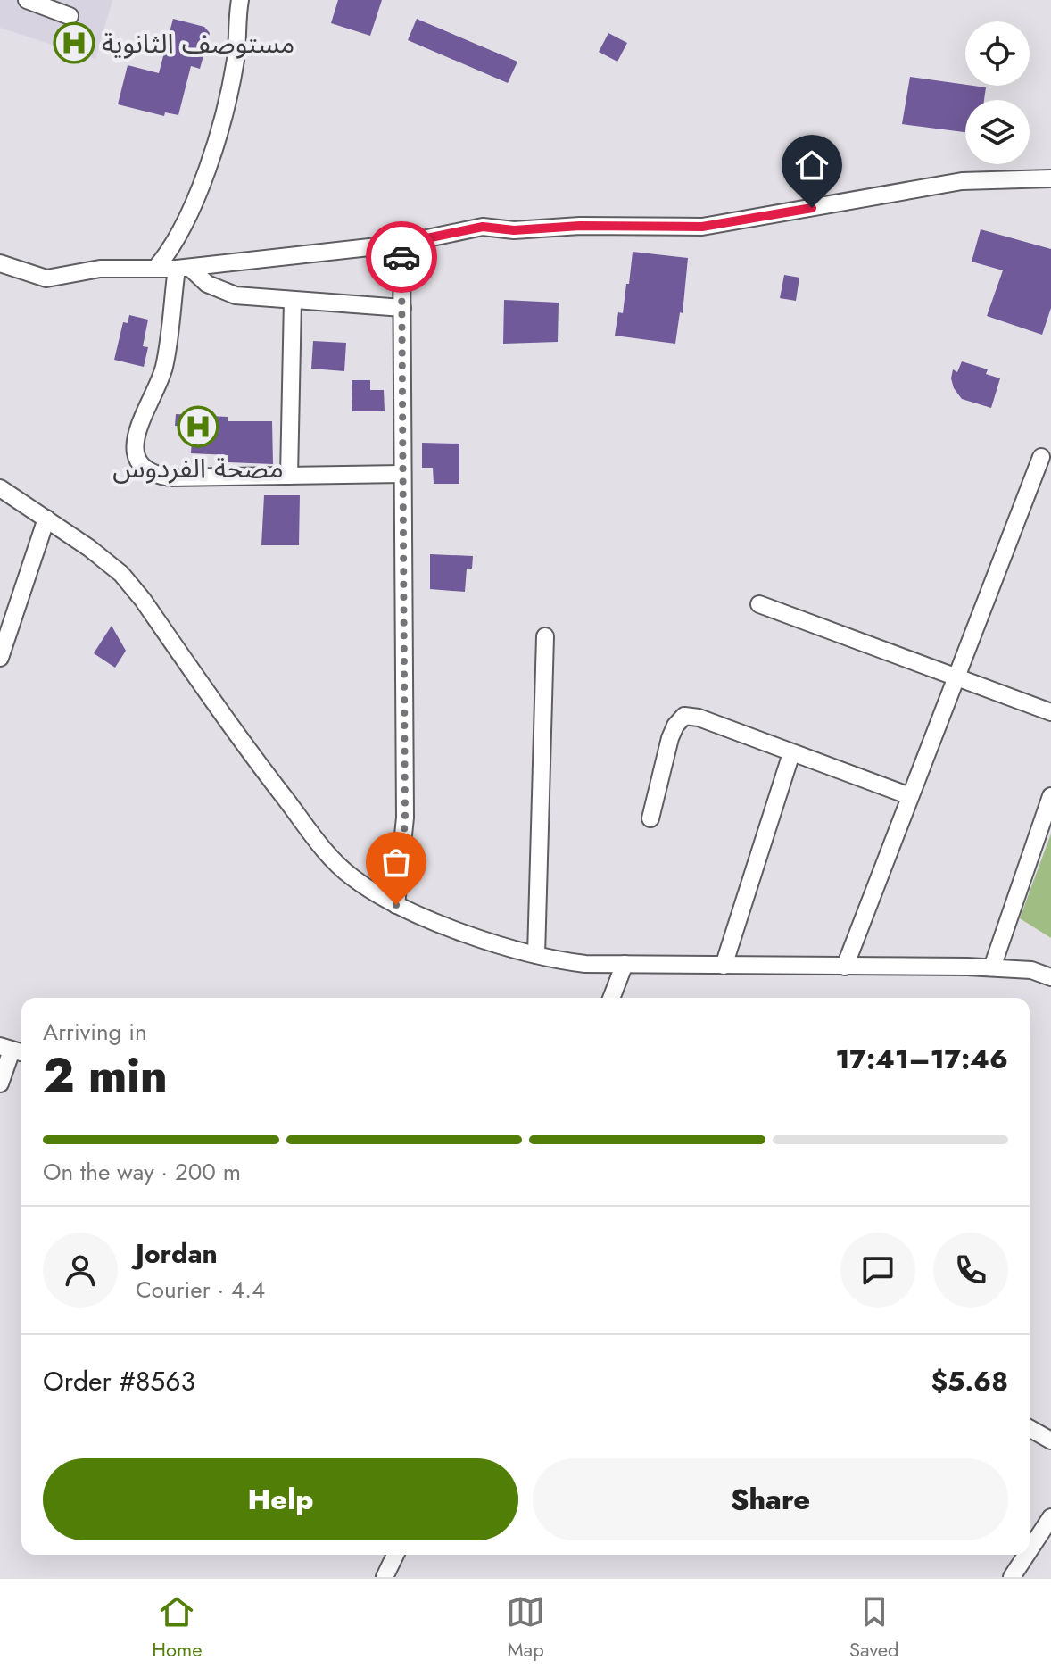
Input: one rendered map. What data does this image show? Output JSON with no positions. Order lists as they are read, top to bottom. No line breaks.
{"places":{"hospital":["مستوصف الثانوية","مصحة الفردوس"]},"page":{"heading":["2 min","Arriving in","17:41–17:46"],"panel":["Jordan","Courier · 4.4","Order #8563","$5.68"],"bar":"On the way · 200 m","buttons":["Help","Share"],"tabs":["Home","Map","Saved"]}}
